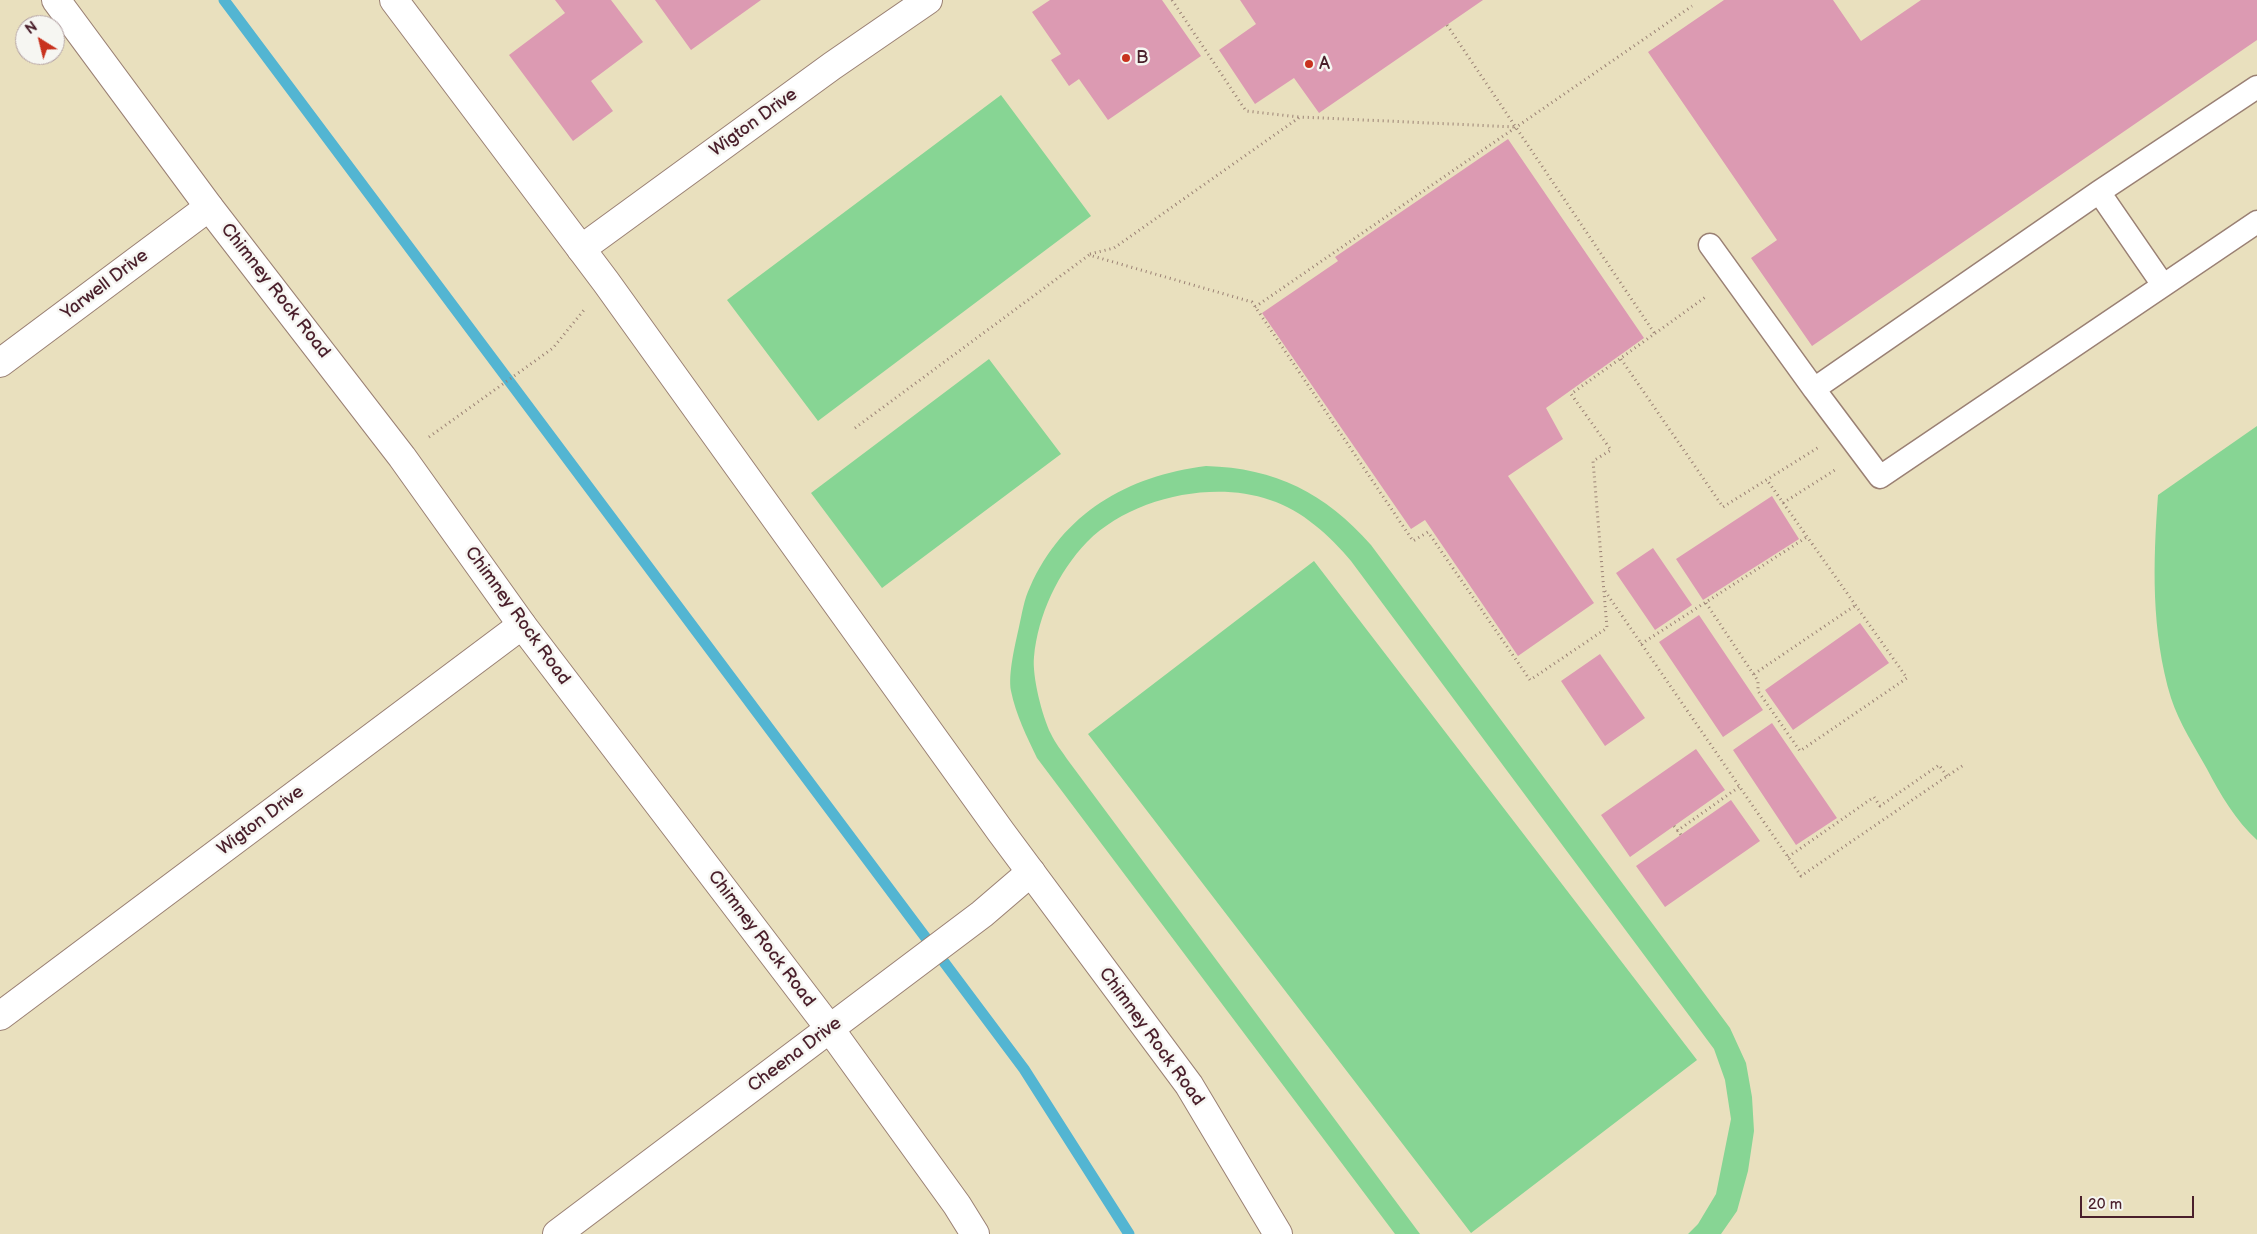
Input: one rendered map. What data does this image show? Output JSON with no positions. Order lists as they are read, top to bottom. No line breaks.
{"streets":{"main road":["Wigton Drive","Yarwell Drive","Chimney Rock Road","Cheena Drive"]},"crossings":[["Wigton Drive","Chimney Rock Road"],["Yarwell Drive","Chimney Rock Road"],["Chimney Rock Road","Cheena Drive"]],"places":["B","A"],"scale_bar":"20 m","north":"top left"}
